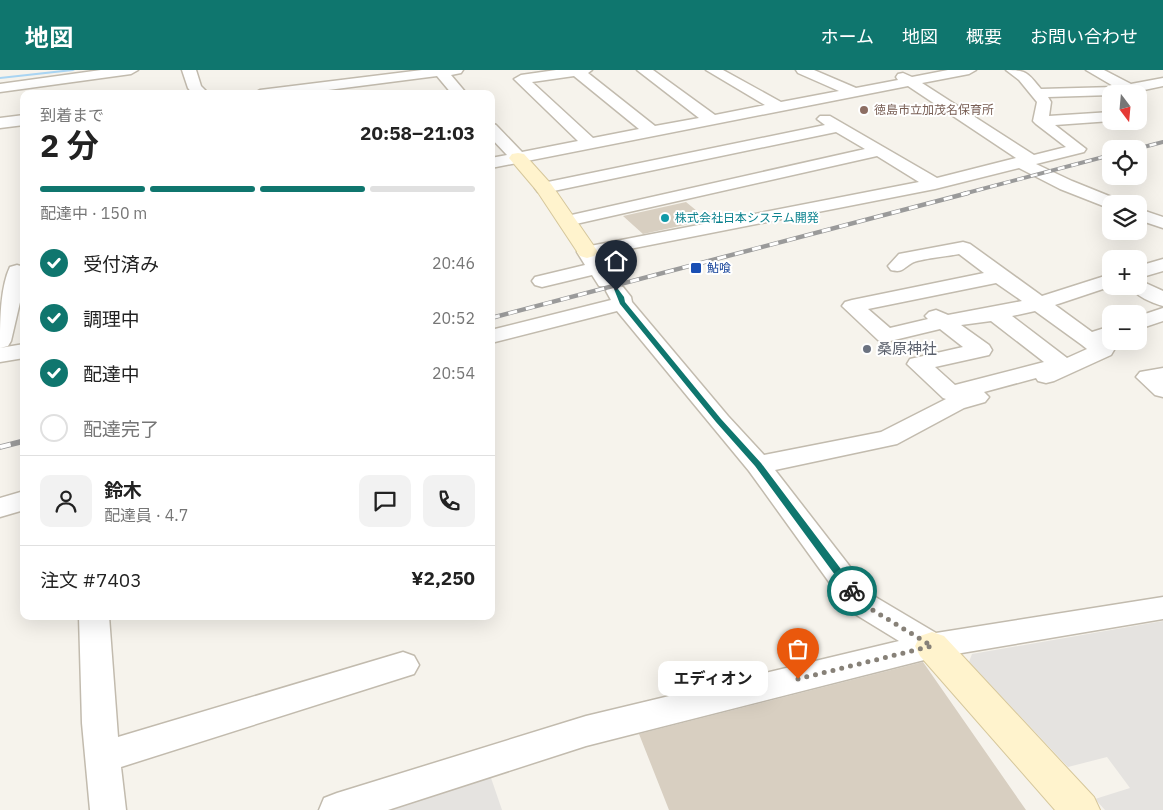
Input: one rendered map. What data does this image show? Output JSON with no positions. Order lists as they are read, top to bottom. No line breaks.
{"places":{"other":["徳島市立加茂名保育所","株式会社日本システム開発","桑原神社","エディオン"],"transit":["鮎喰"]},"north":"bottom","page":{"header":"地図","nav":["ホーム","地図","概要","お問い合わせ"],"map_buttons":["+","−"],"heading":["2 分","到着まで","20:58–21:03"],"panel":["鈴木","配達員 · 4.7","注文 #7403","¥2,250"],"bar":"配達中 · 150 m","list":[["受付済み","20:46"],["調理中","20:52"],["配達中","20:54"],"配達完了"],"bubble":"エディオン"}}
